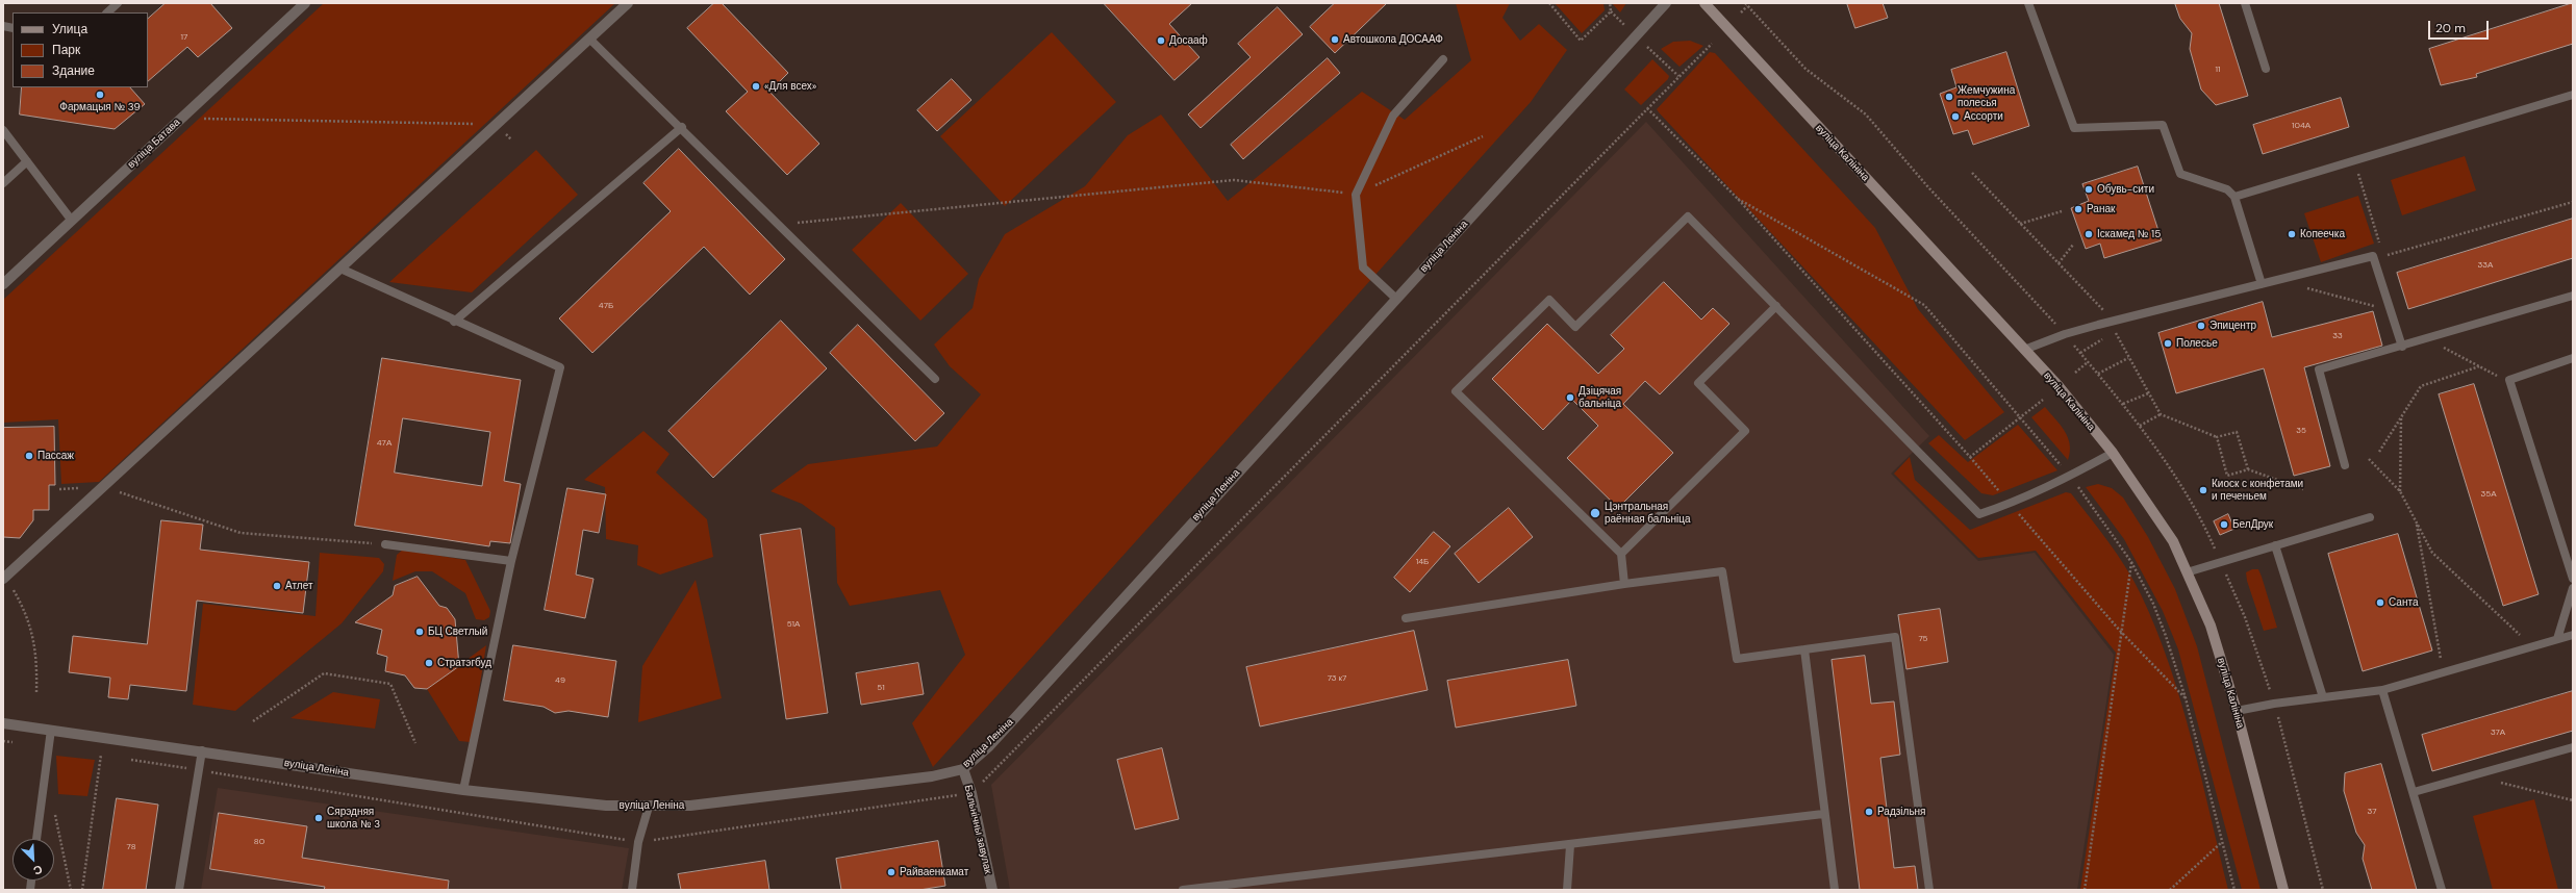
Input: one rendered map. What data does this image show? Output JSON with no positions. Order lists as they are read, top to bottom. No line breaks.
{"streets":{"main road":["вуліца Калініна"],"street":["вуліца Батава","вуліца Леніна","Бальнічны завулак"]},"crossings":[["вуліца Леніна","Бальнічны завулак"]],"places":["Автошкола ДОСААФ","Досааф","«Для всех»","Фармацыя № 39","Жемчужина полесья","Ассорти","Обувь-сити","Ранак","Іскамед № 15","Копеечка","Эпицентр","Полесье","Дзіцячая бальніца","Пассаж","Киоск с конфетами и печеньем","Цэнтральная раённая бальніца","БелДрук","Атлет","Санта","БЦ Светлый","Стратэгбуд","Радзільня","Сярэдняя школа № 3","Райваенкамат"],"house_numbers":["17","11","104А","33А","47Б","33","35","47А","35А","14Б","51А","75","73 к7","49","51","37А","37","80","78"],"legend":["Улица","Парк","Здание"],"scale_bar":"20 m","north":"bottom right"}
